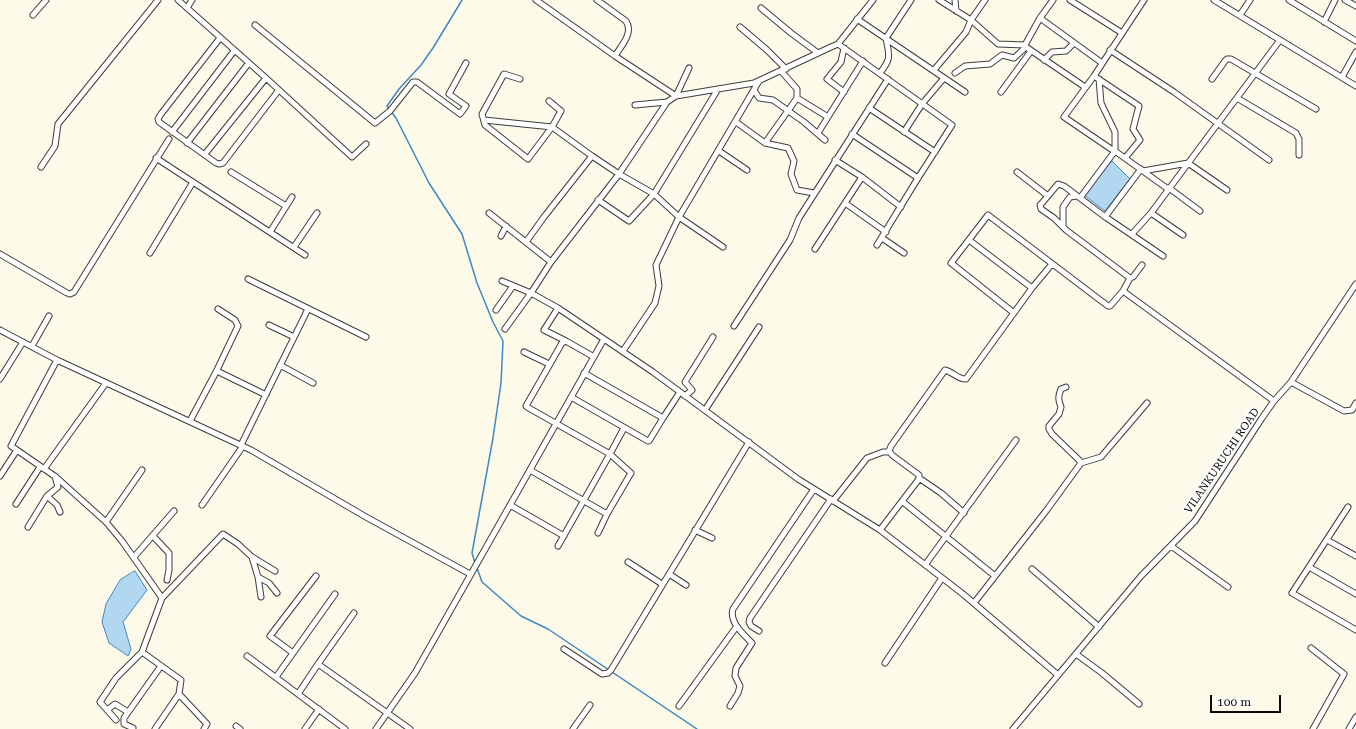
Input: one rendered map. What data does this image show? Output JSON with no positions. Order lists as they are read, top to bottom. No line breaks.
{"streets":{"street":["VILANKURUCHI ROAD"]},"scale_bar":"100 m"}
